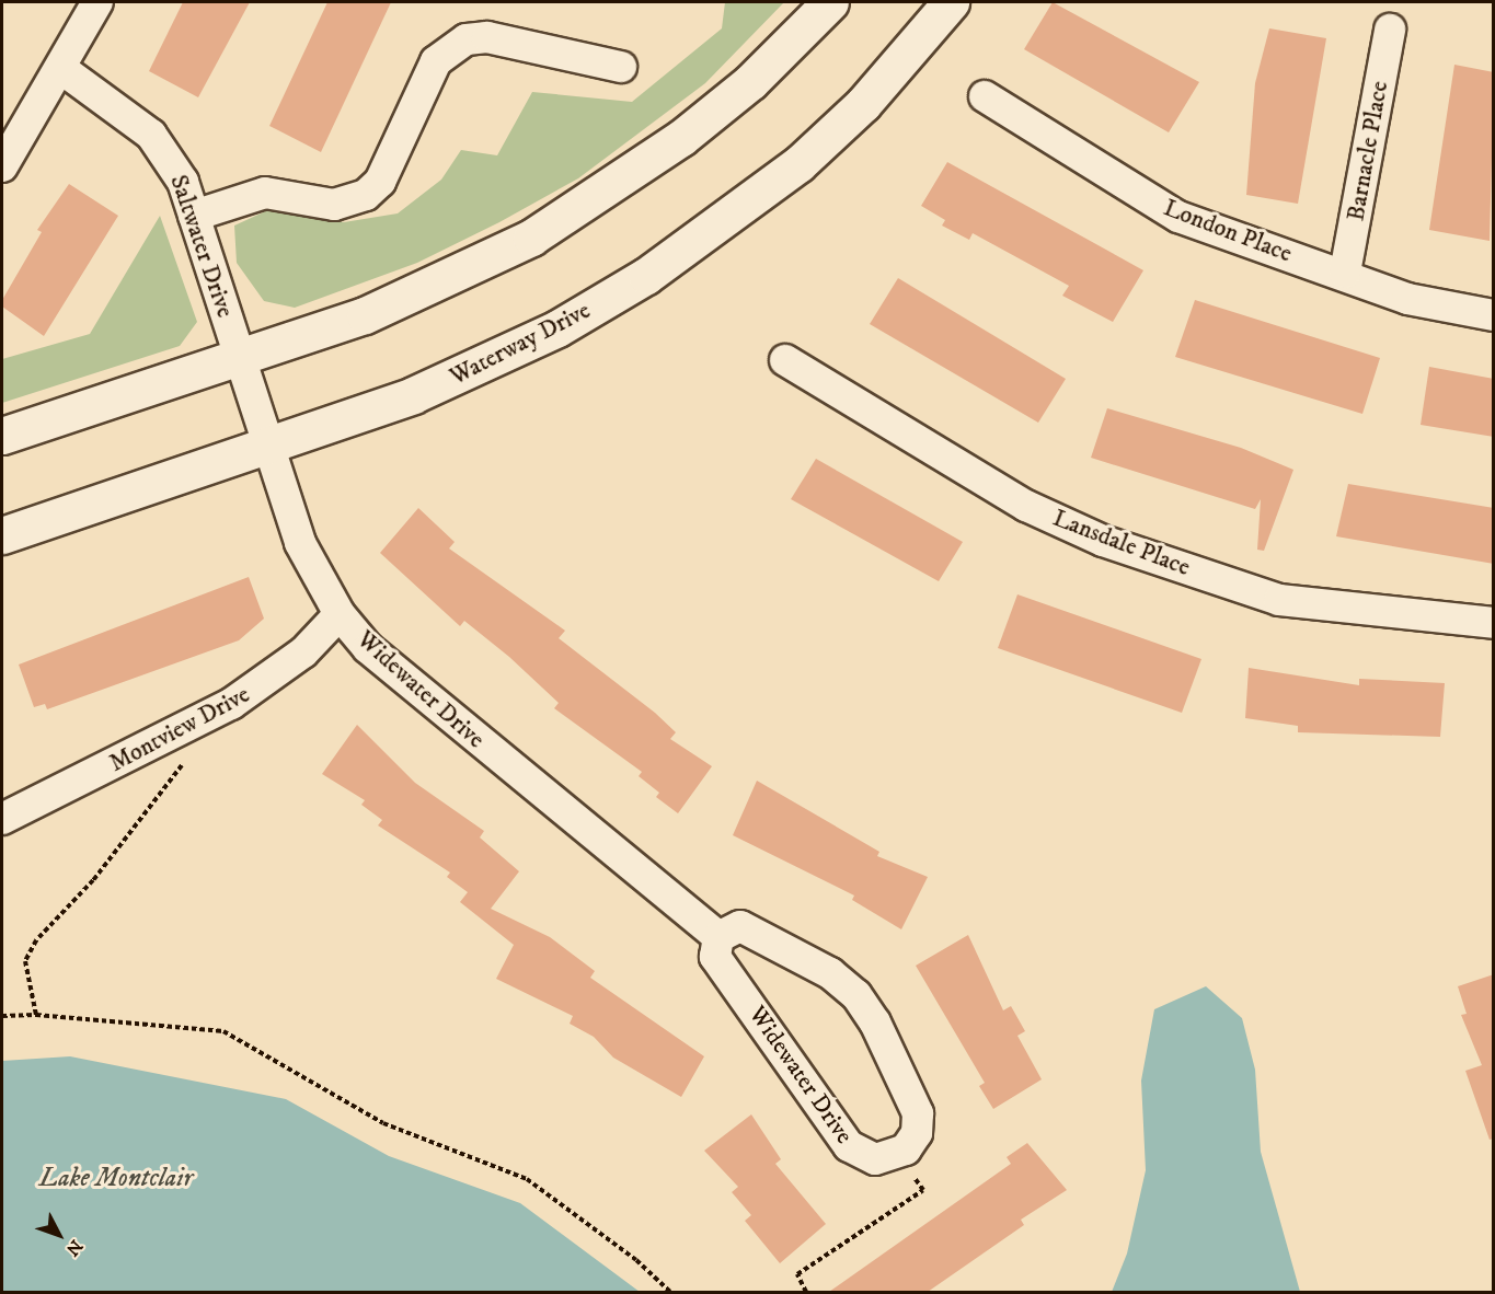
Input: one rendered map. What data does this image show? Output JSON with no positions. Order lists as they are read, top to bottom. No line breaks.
{"streets":{"street":["Barnacle Place","London Place","Saltwater Drive","Waterway Drive","Lansdale Place","Widewater Drive","Montview Drive"]},"crossings":[["Barnacle Place","London Place"],["Saltwater Drive","Widewater Drive"],["Waterway Drive","Widewater Drive"],["Widewater Drive","Montview Drive"]],"water":["Lake Montclair"],"north":"bottom right"}
